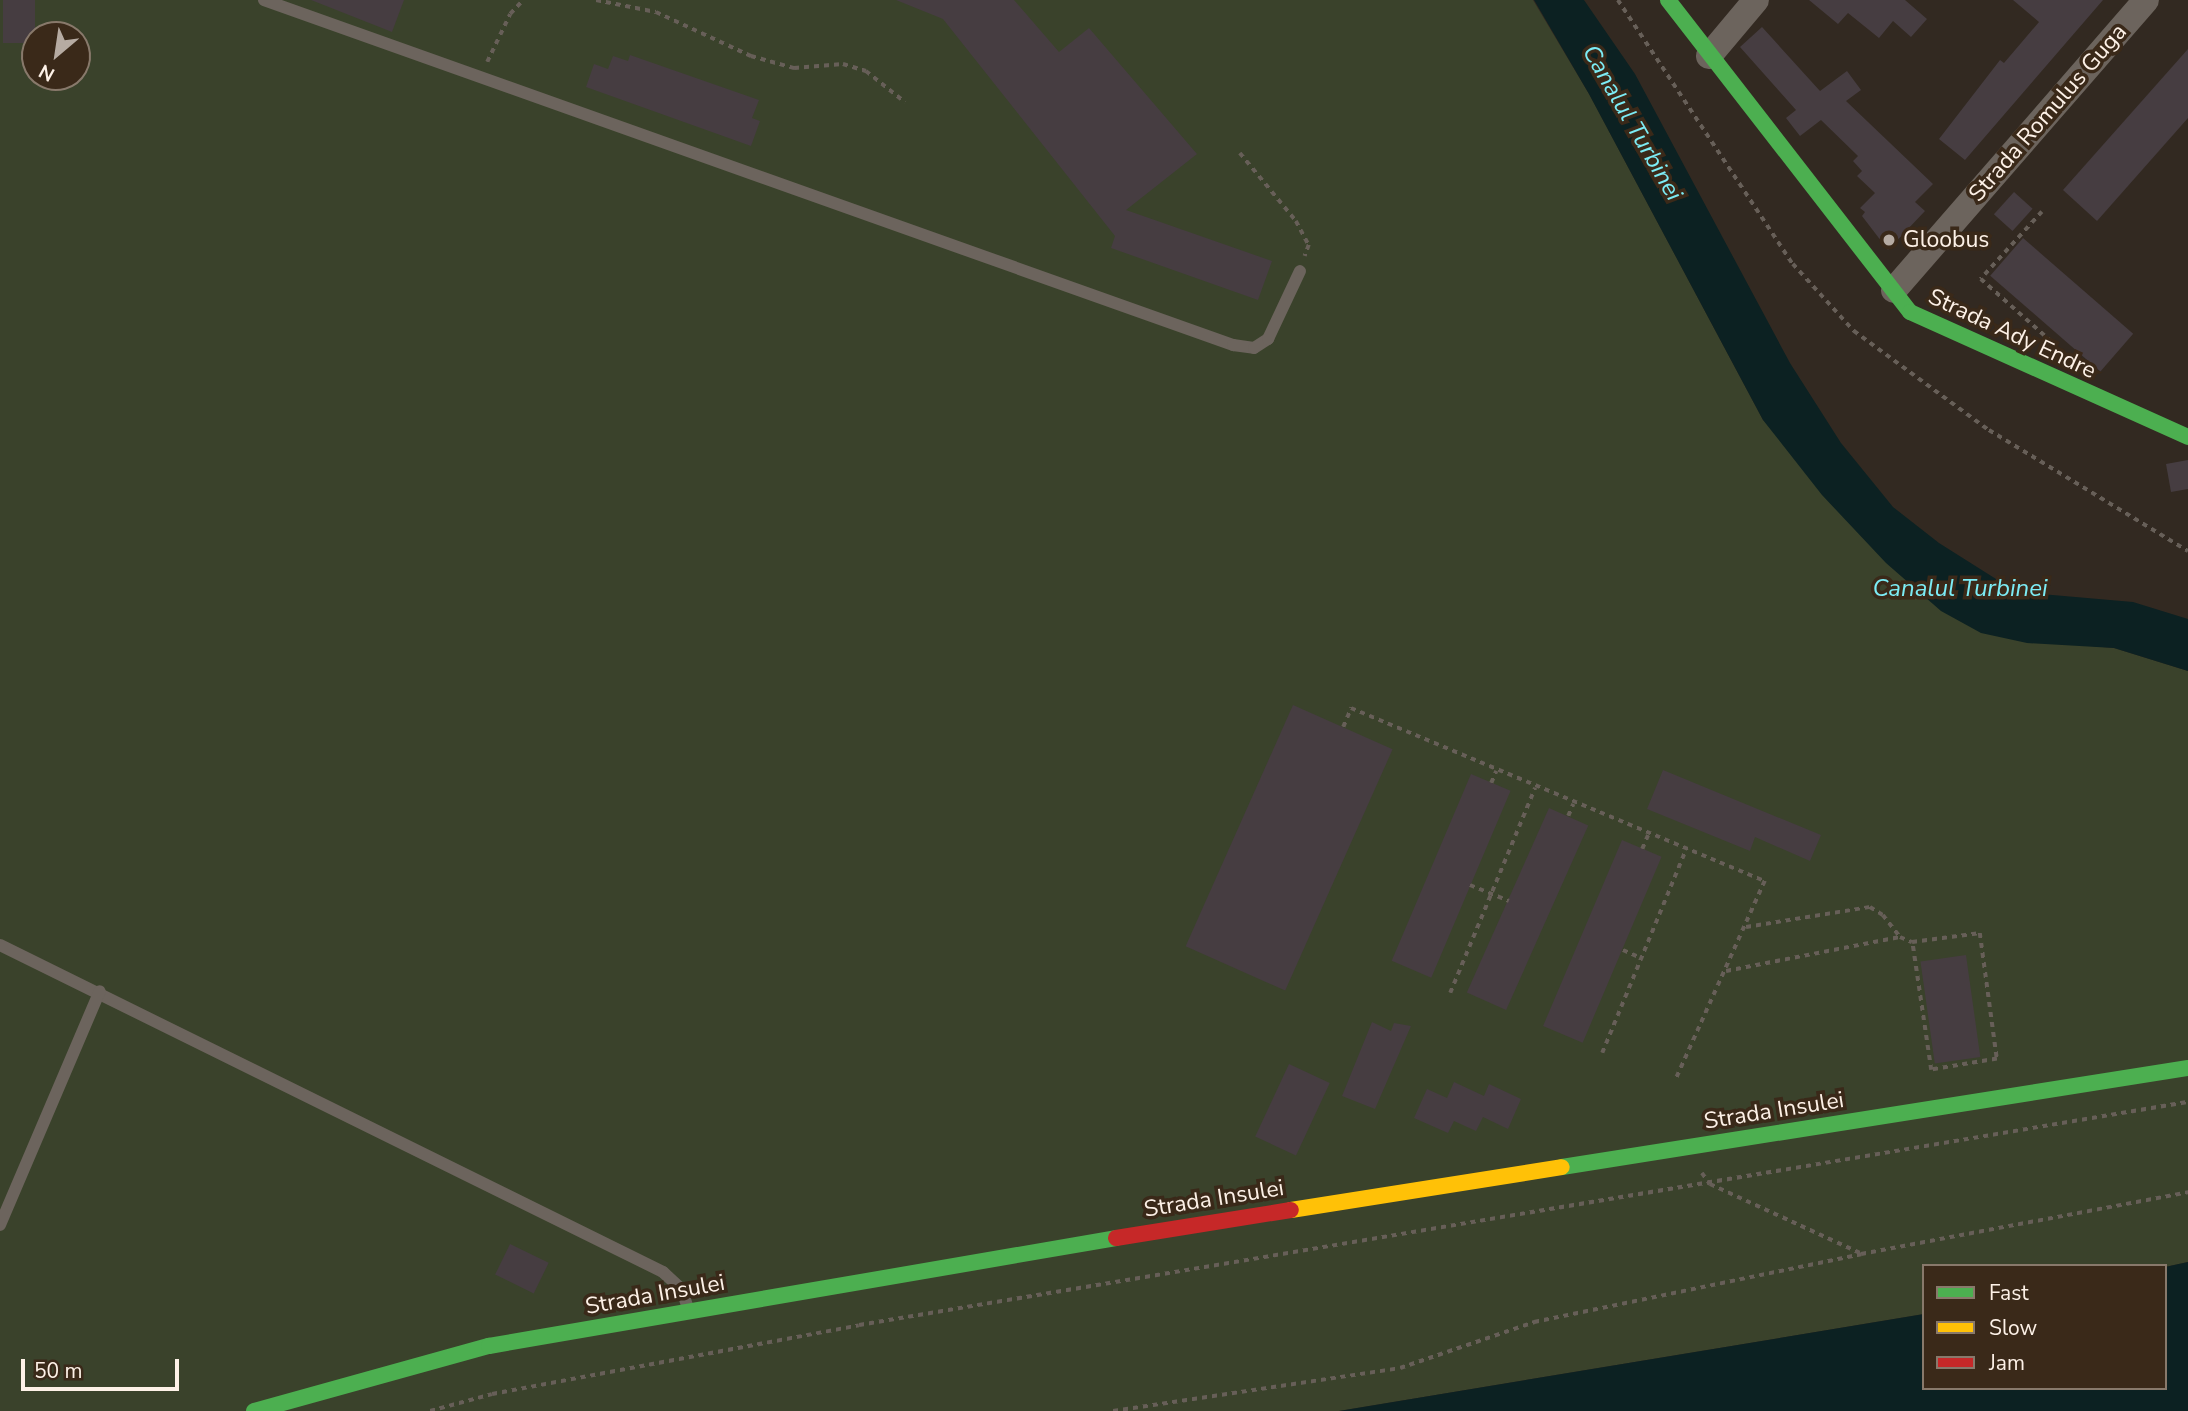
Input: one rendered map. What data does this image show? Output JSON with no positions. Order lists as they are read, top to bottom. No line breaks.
{"streets":{"street":["Strada Romulus Guga","Strada Ady Endre","Strada Insulei"]},"crossings":[["Strada Romulus Guga","Strada Ady Endre"]],"water":["Canalul Turbinei"],"places":["Gloobus"],"legend":["Fast","Slow","Jam"],"scale_bar":"50 m","north":"bottom left"}
